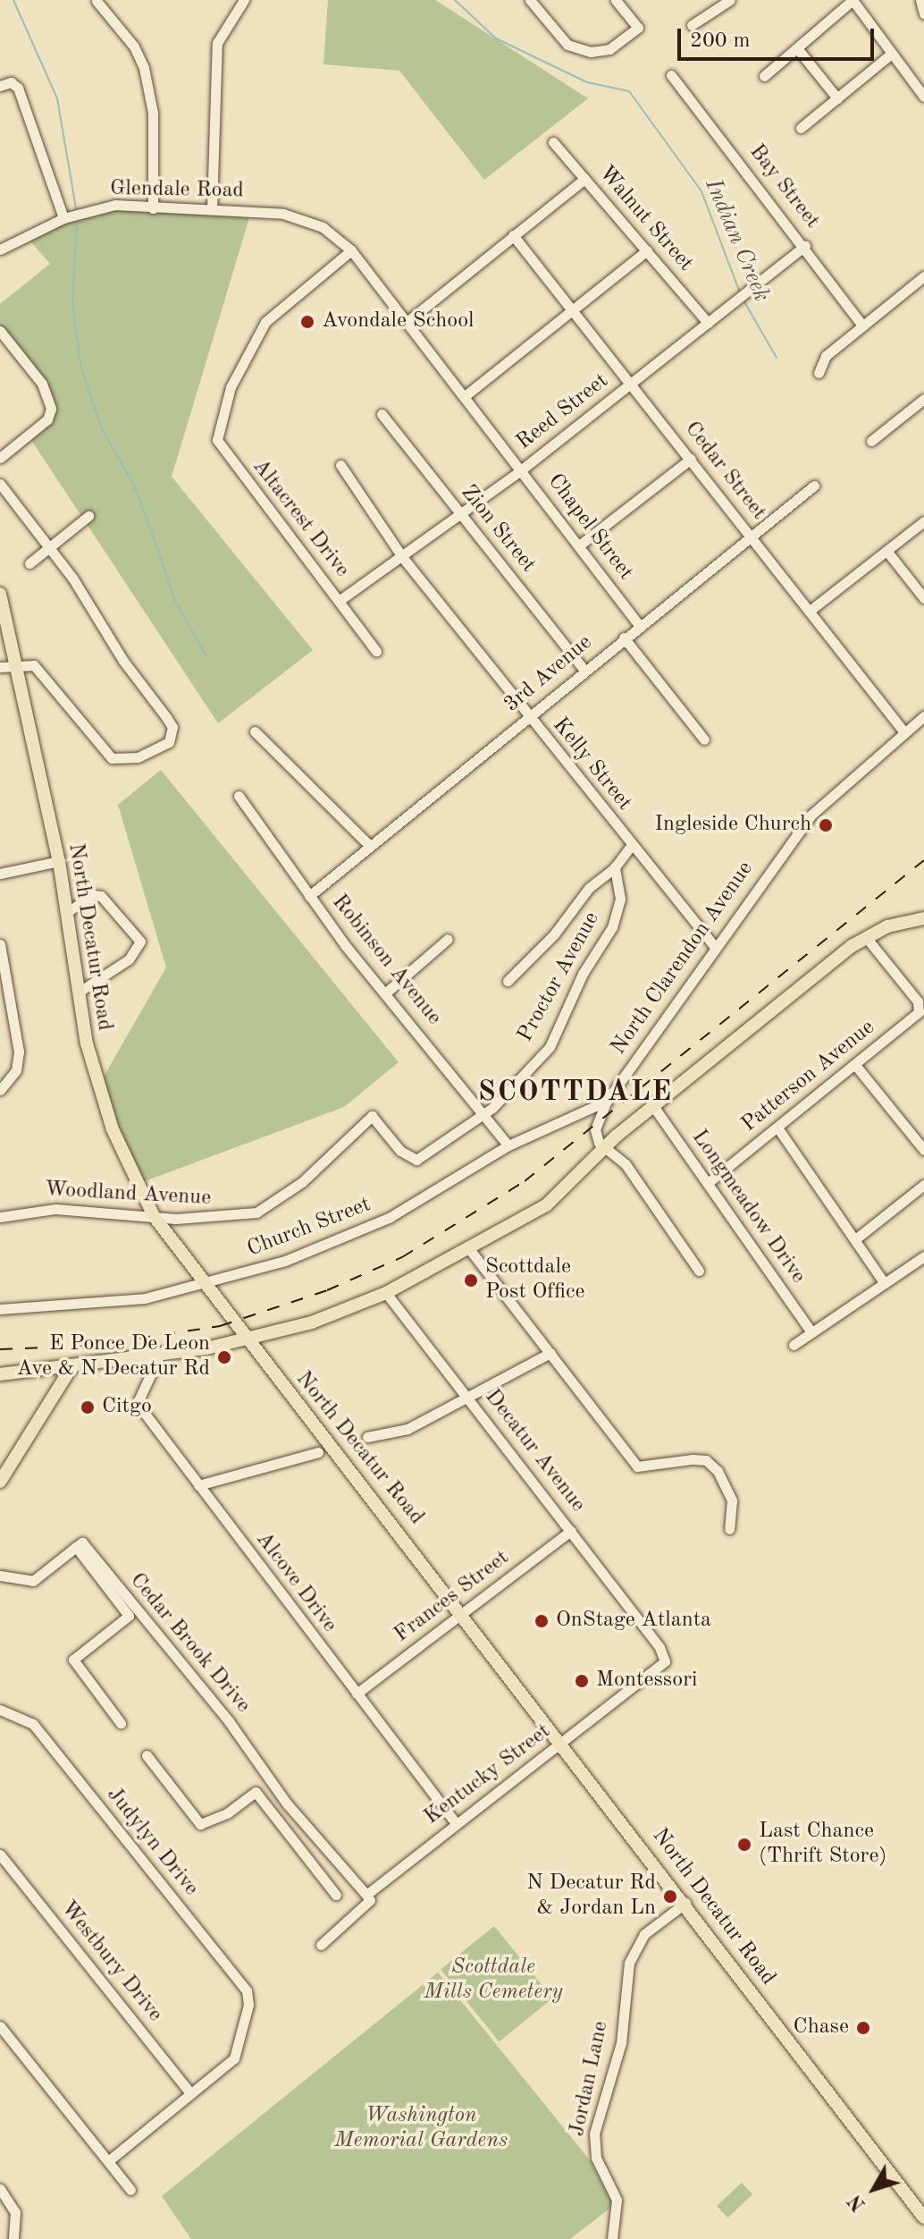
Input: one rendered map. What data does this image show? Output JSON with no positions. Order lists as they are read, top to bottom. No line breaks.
{"streets":{"main road":["North Decatur Road"],"street":["Bay Street","Glendale Road","Walnut Street","Reed Street","Cedar Street","Altacrest Drive","Chapel Street","Zion Street","3rd Avenue","Kelly Street","North Clarendon Avenue","Robinson Avenue","Proctor Avenue","Patterson Avenue","Woodland Avenue","Longmeadow Drive","Church Street","Decatur Avenue","Alcove Drive","Frances Street","Cedar Brook Drive","Kentucky Street","Judylyn Drive","Westbury Drive","Jordan Lane"]},"crossings":[["Bay Street","Reed Street"],["Glendale Road","Altacrest Drive"],["Glendale Road","Chapel Street"],["Walnut Street","Reed Street"],["Reed Street","Cedar Street"],["Reed Street","Altacrest Drive"],["Reed Street","Chapel Street"],["Reed Street","Zion Street"],["Reed Street","Kelly Street"],["Cedar Street","3rd Avenue"],["Cedar Street","North Clarendon Avenue"],["Altacrest Drive","Chapel Street"],["Chapel Street","3rd Avenue"],["Zion Street","3rd Avenue"],["3rd Avenue","Kelly Street"],["3rd Avenue","Robinson Avenue"],["Kelly Street","North Clarendon Avenue"],["North Decatur Road","Woodland Avenue"],["North Decatur Road","Church Street"],["North Decatur Road","Frances Street"],["North Decatur Road","Kentucky Street"],["North Decatur Road","Jordan Lane"],["North Clarendon Avenue","Church Street"],["Robinson Avenue","Proctor Avenue"],["Robinson Avenue","Church Street"],["Proctor Avenue","Woodland Avenue"],["Patterson Avenue","Longmeadow Drive"],["Decatur Avenue","Frances Street"],["Decatur Avenue","Kentucky Street"],["Alcove Drive","Frances Street"],["Alcove Drive","Kentucky Street"],["Cedar Brook Drive","Kentucky Street"],["Judylyn Drive","Westbury Drive"]],"districts":["SCOTTDALE"],"water":["Indian Creek"],"parks":["Scottdale Mills Cemetery","Washington Memorial Gardens"],"places":["Avondale School","Ingleside Church","Scottdale Post Office","E Ponce De Leon Ave & N Decatur Rd","Citgo","OnStage Atlanta","Montessori","Last Chance (Thrift Store)","N Decatur Rd & Jordan Ln","Chase"],"scale_bar":"200 m","north":"bottom left"}
